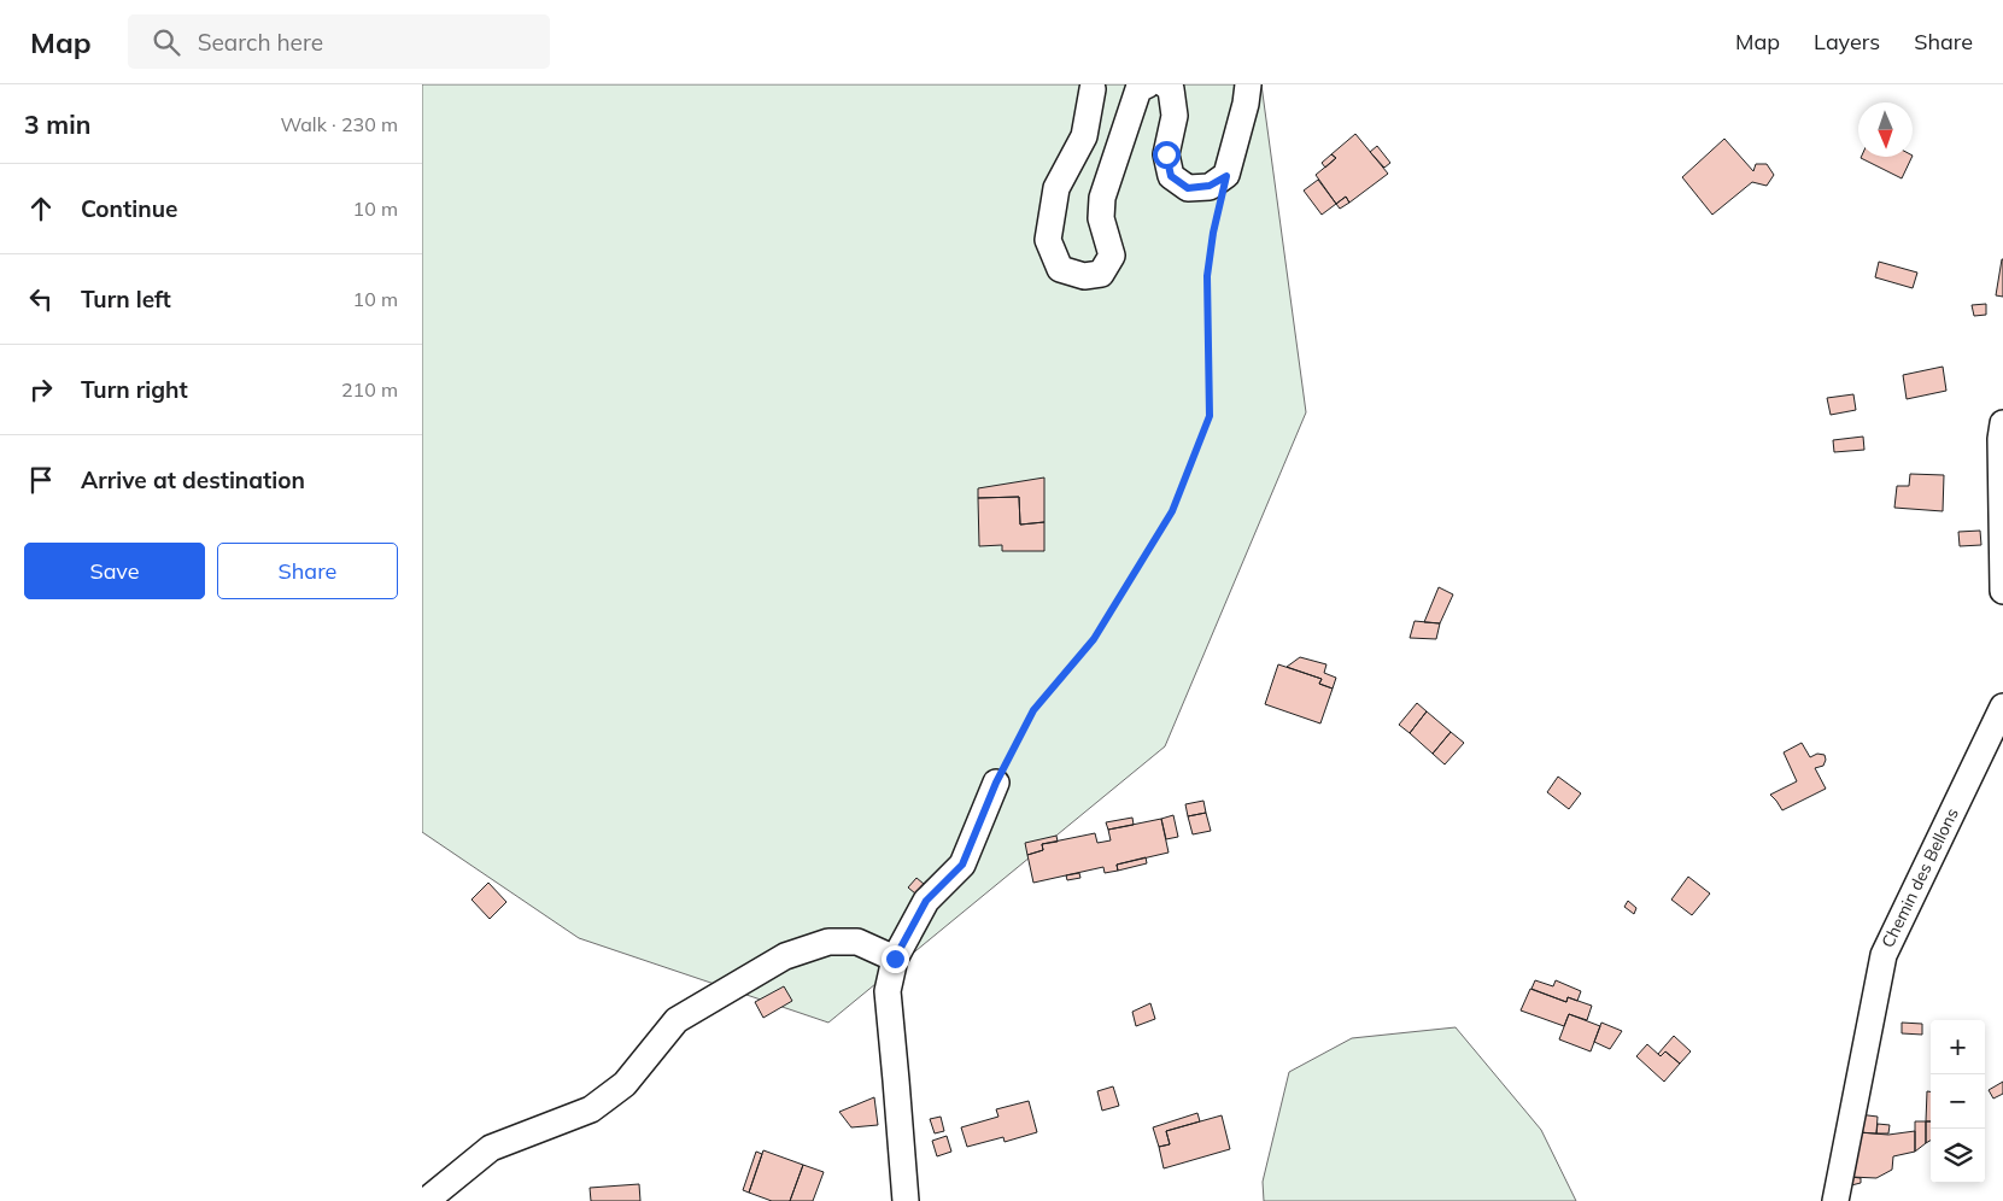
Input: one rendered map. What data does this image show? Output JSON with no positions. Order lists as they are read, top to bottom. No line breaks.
{"streets":{"street":["Chemin des Bellons"]},"north":"bottom","page":{"header":"Map","search":"Search here","nav":["Map","Layers","Share"],"heading":["3 min","Walk · 230 m"],"list":[["Continue","10 m"],["Turn left","10 m"],["Turn right","210 m"],"Arrive at destination"],"buttons":["Save","Share"],"map_buttons":["+","−"]}}
